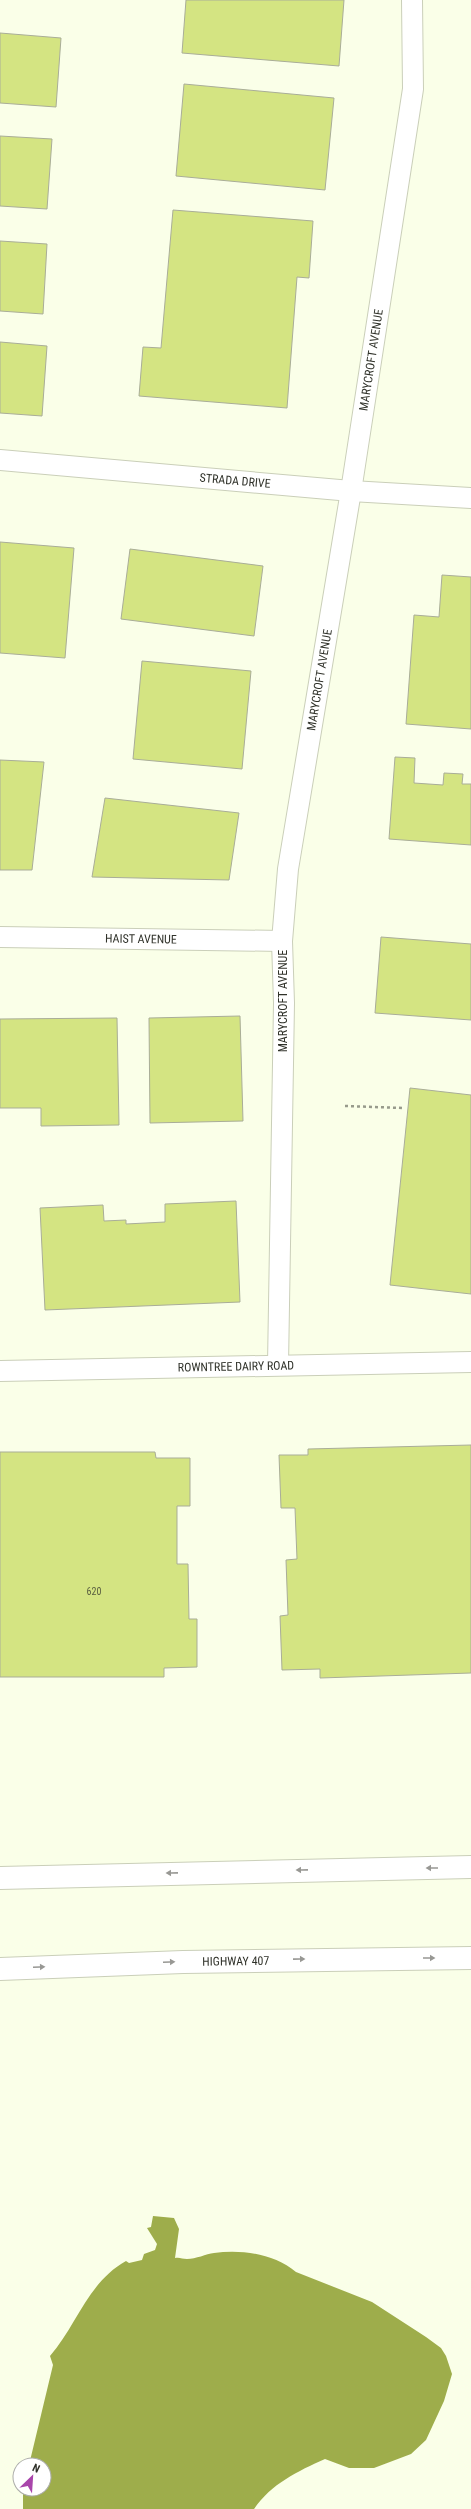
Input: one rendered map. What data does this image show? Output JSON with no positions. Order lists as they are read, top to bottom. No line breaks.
{"streets":{"highway":["HIGHWAY 407"],"street":["MARYCROFT AVENUE","STRADA DRIVE","HAIST AVENUE","ROWNTREE DAIRY ROAD"]},"crossings":[["MARYCROFT AVENUE","STRADA DRIVE"],["MARYCROFT AVENUE","HAIST AVENUE"],["MARYCROFT AVENUE","ROWNTREE DAIRY ROAD"]],"house_numbers":["620"],"north":"top right"}
